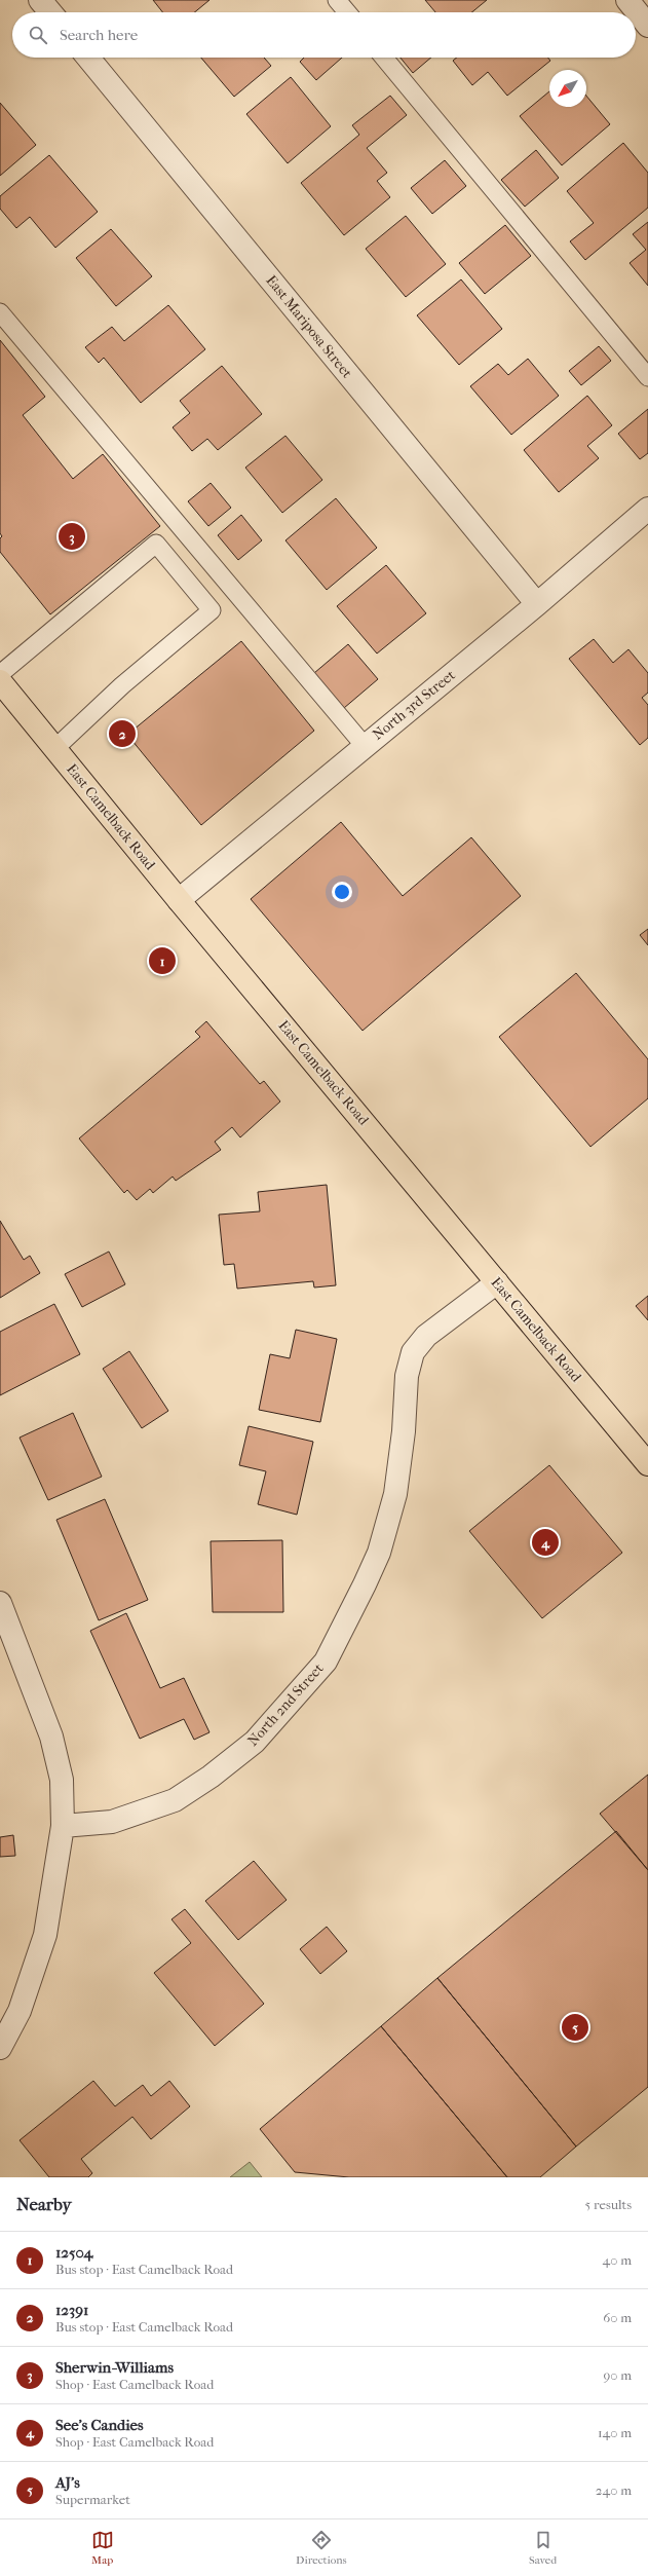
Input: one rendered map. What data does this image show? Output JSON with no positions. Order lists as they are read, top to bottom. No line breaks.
{"streets":{"main road":["East Camelback Road"],"street":["East Mariposa Street","North 3rd Street","North 2nd Street"]},"crossings":[["East Mariposa Street","North 3rd Street"],["North 3rd Street","East Camelback Road"],["East Camelback Road","North 2nd Street"]],"north":"bottom left","page":{"search":"Search here","pins":["3","2","1","4","5"],"heading":["Nearby","5 results"],"list":[{"mark":"1","name":"12504","note":"Bus stop · East Camelback Road","value":"40 m"},{"mark":"2","name":"12391","note":"Bus stop · East Camelback Road","value":"60 m"},{"mark":"3","name":"Sherwin-Williams","note":"Shop · East Camelback Road","value":"90 m"},{"mark":"4","name":"See's Candies","note":"Shop · East Camelback Road","value":"140 m"},{"mark":"5","name":"AJ's","note":"Supermarket","value":"240 m"}],"nav":["Map","Directions","Saved"]}}
